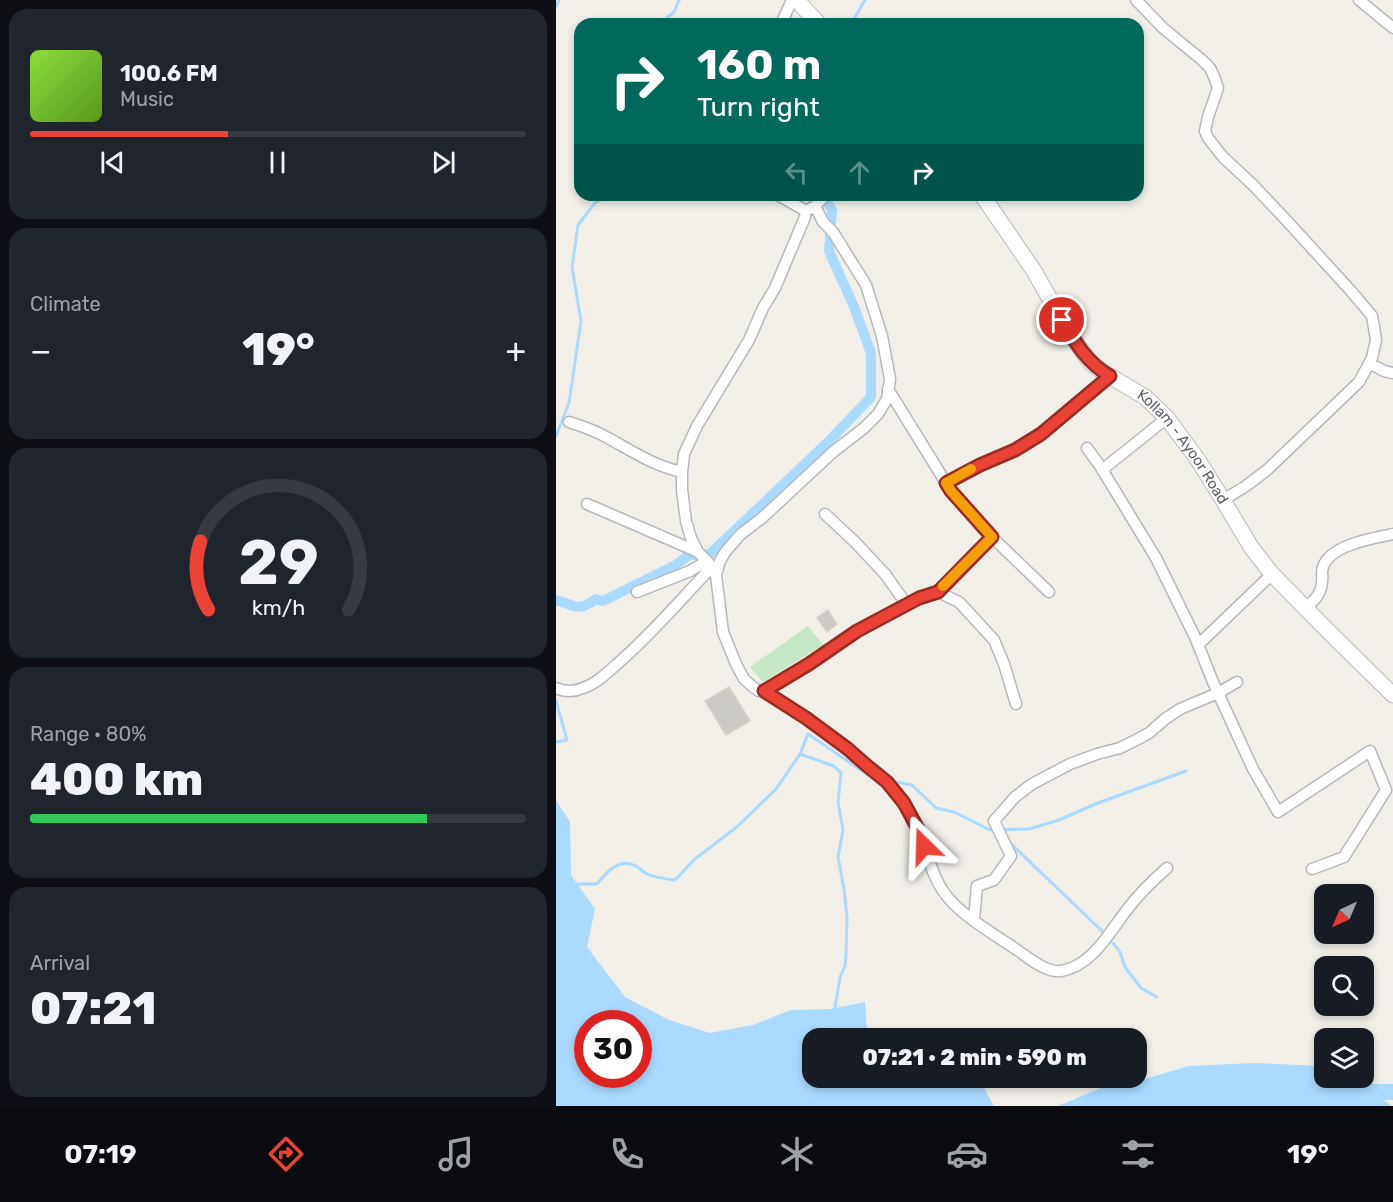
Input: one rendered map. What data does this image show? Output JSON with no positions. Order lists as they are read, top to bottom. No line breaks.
{"streets":{"main road":["Kollam - Ayoor Road"]},"north":"bottom left","page":{"turn":["160 m","Turn right"],"song":["100.6 FM","Music"],"tile":["Climate",["Range · 80%","400 km"],["Arrival","07:21"]],"heat":["−","19°","+"],"limit":"30","trip":"07:21 · 2 min · 590 m","tabs":["07:19","19°"],"gauge":["29","km/h"]}}
